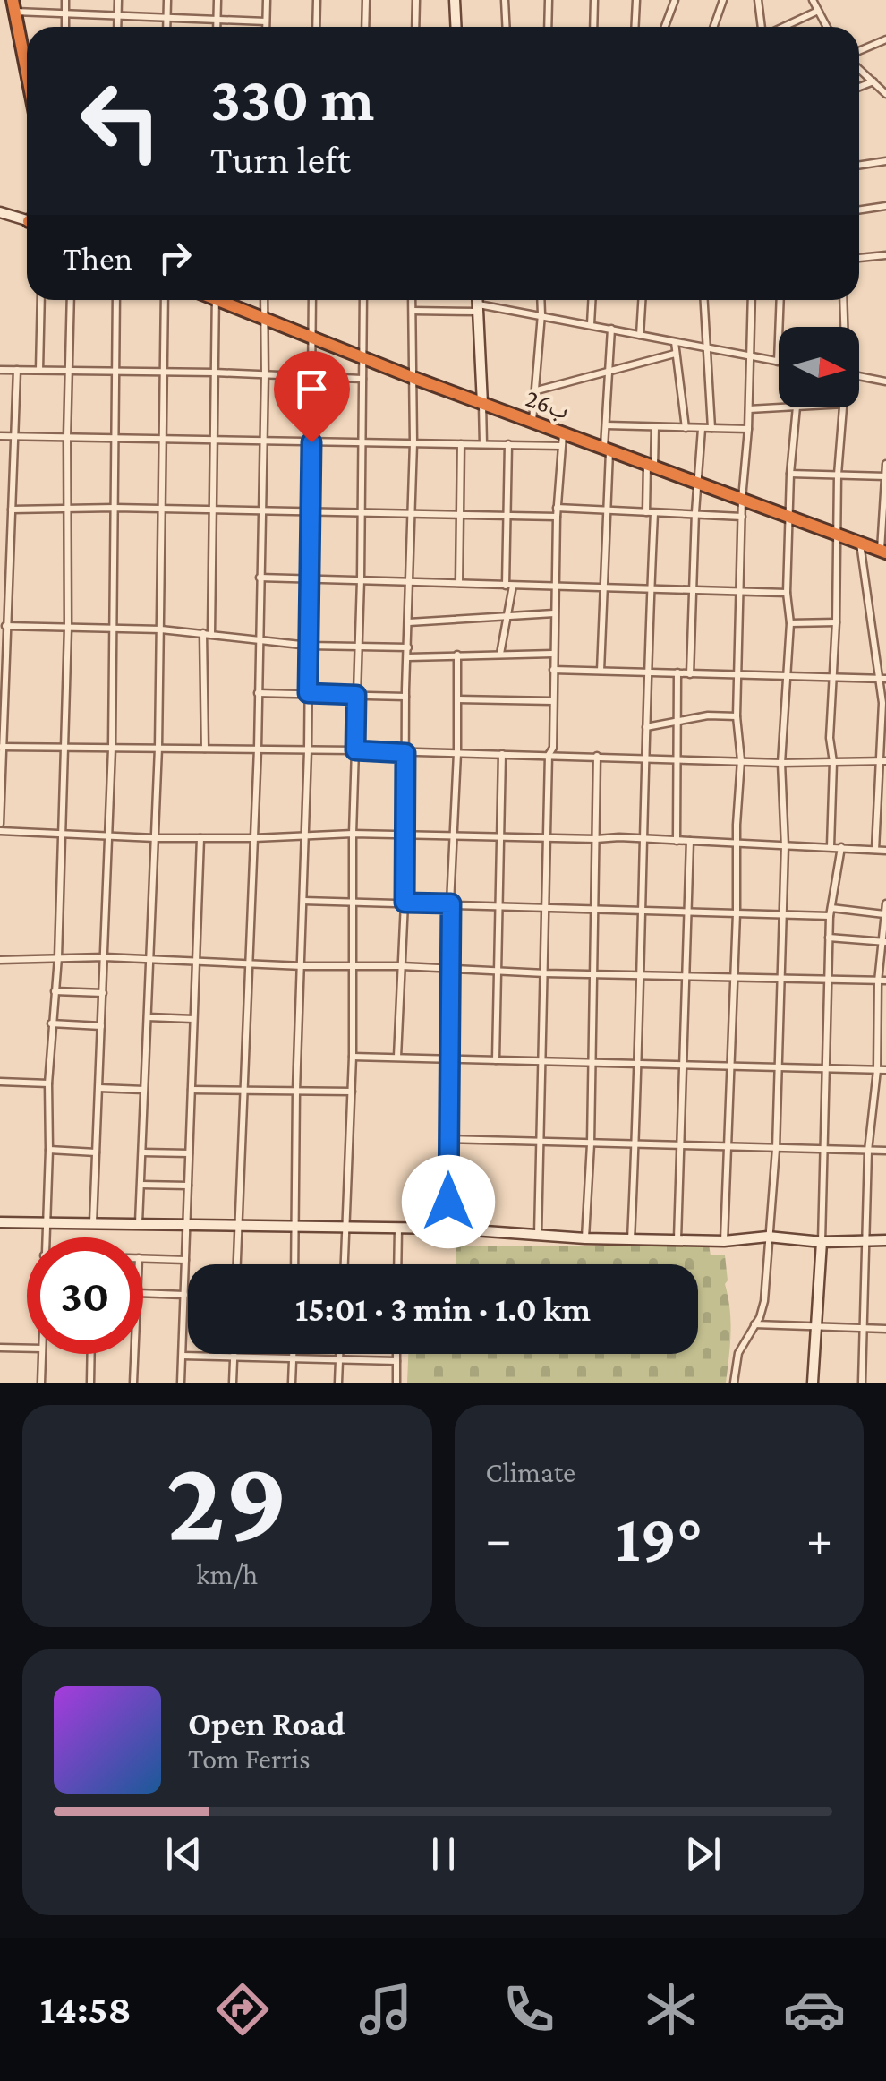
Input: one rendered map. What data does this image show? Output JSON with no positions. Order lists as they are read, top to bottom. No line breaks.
{"streets":{"highway":["26ب"]},"north":"right","page":{"turn":["330 m","Turn left"],"then":"Then","limit":"30","trip":"15:01 · 3 min · 1.0 km","tile":[["29","km/h"],"Climate"],"heat":["−","19°","+"],"song":["Open Road","Tom Ferris"],"tabs":"14:58"}}
